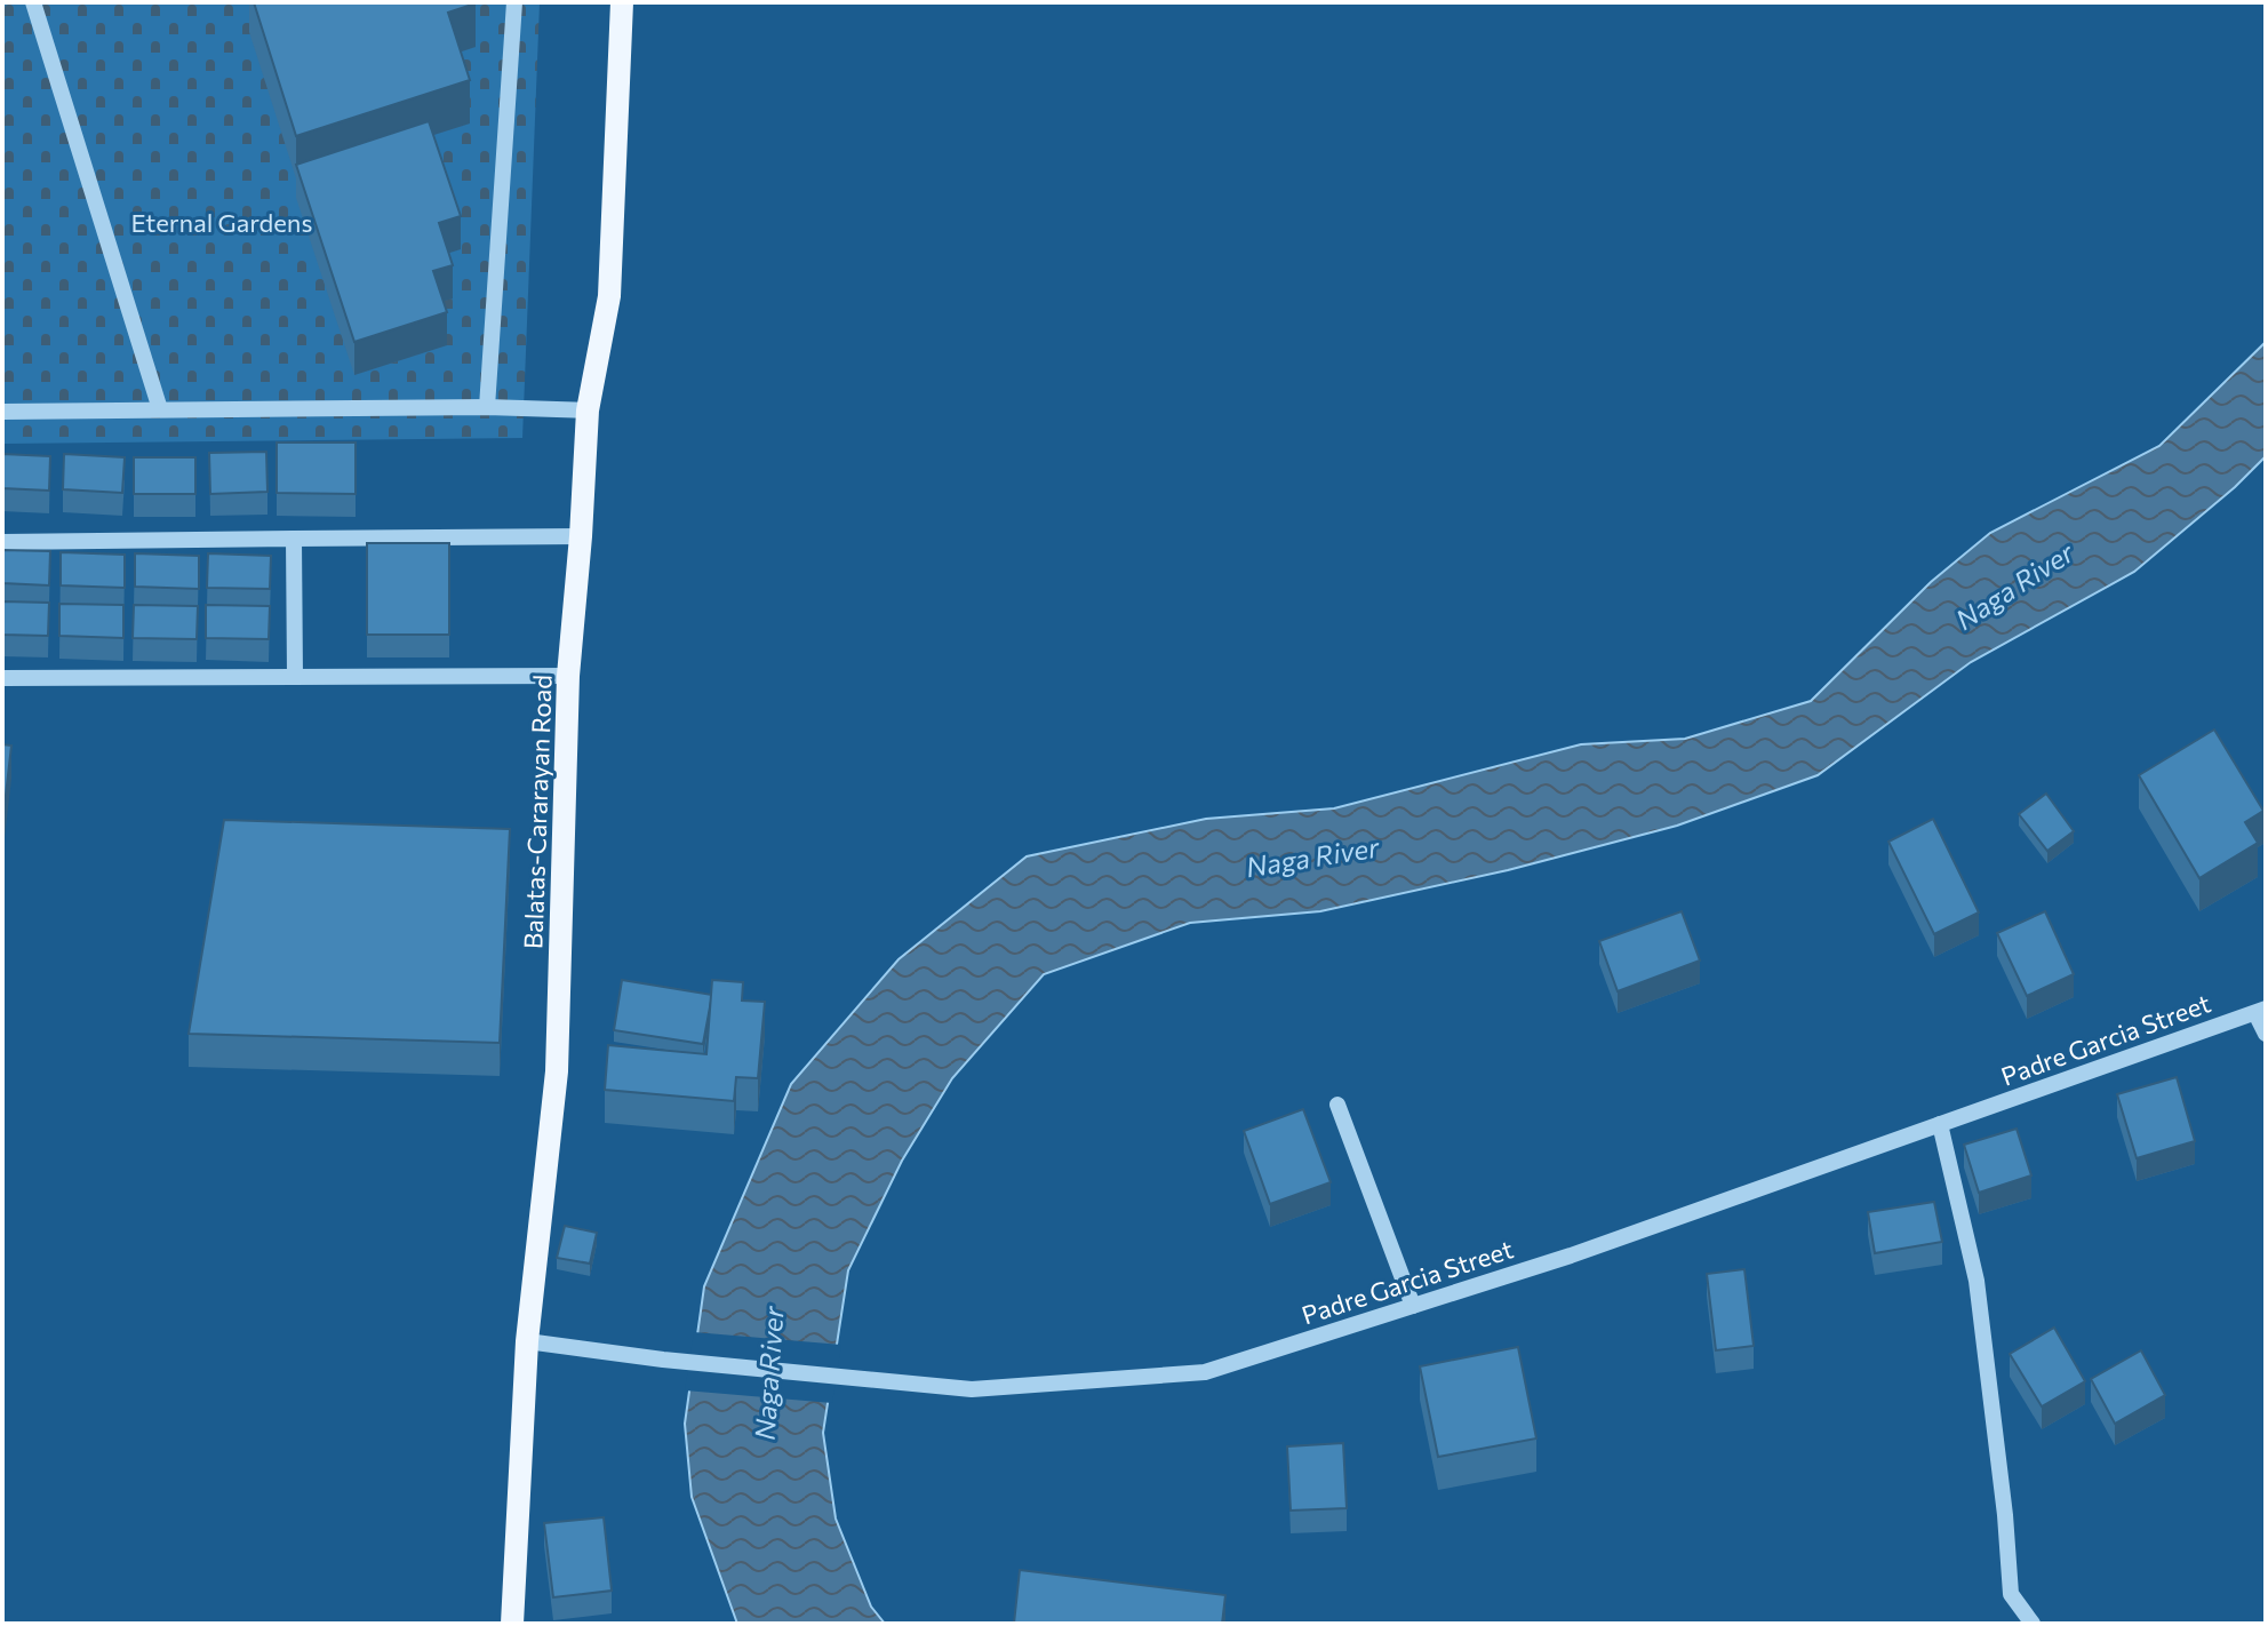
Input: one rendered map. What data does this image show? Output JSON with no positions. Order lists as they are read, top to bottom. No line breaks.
{"streets":{"main road":["Balatas-Cararayan Road"],"street":["Padre Garcia Street"]},"crossings":[["Balatas-Cararayan Road","Padre Garcia Street"]],"water":["Naga River"],"parks":["Eternal Gardens"]}
